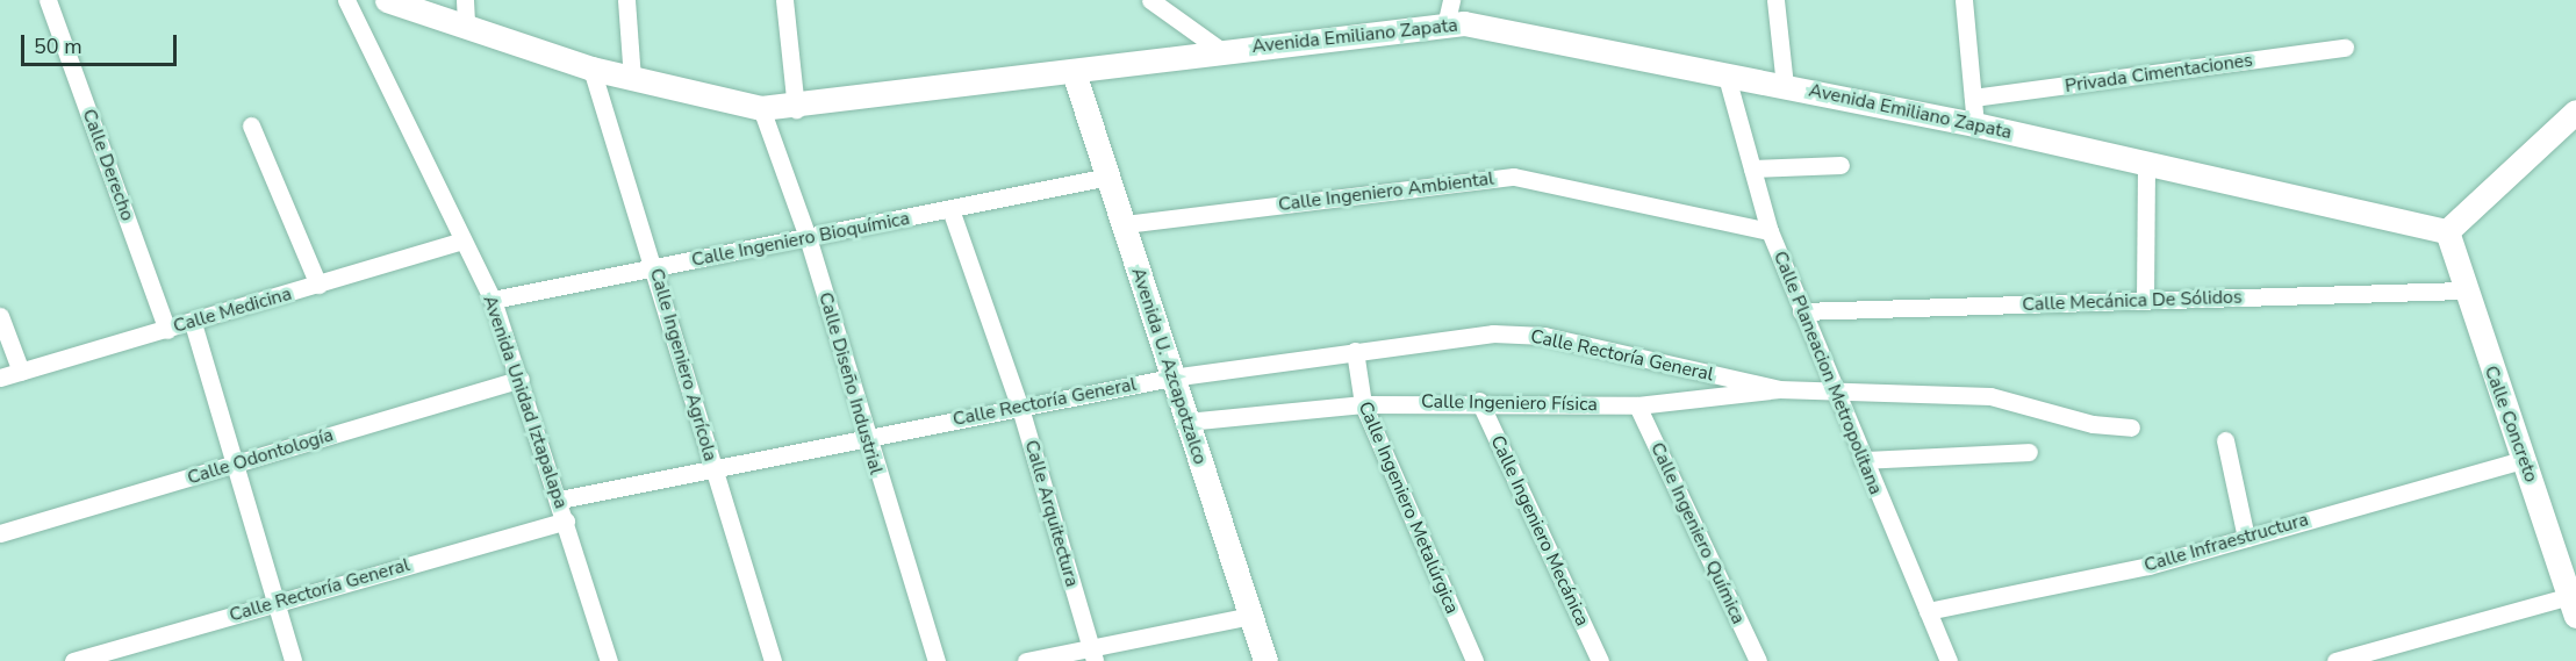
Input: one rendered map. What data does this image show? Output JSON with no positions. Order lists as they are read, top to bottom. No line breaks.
{"streets":{"street":["Avenida Emiliano Zapata","Privada Cimentaciones","Calle Derecho","Calle Ingeniero Ambiental","Calle Ingeniero Bioquímica","Calle Mecánica De Sólidos","Calle Medicina","Calle Rectoría General","Calle Ingeniero Agrícola","Avenida U. Azcapotzalco","Calle Planeacion Metropolitana","Calle Diseño Industrial","Avenida Unidad Iztapalapa","Calle Ingeniero Física","Calle Concreto","Calle Odontología","Calle Ingeniero Metalúrgica","Calle Arquitectura","Calle Ingeniero Mecánica","Calle Ingeniero Química","Calle Infraestructura"]},"crossings":[["Avenida Emiliano Zapata","Calle Ingeniero Agrícola"],["Avenida Emiliano Zapata","Avenida U. Azcapotzalco"],["Avenida Emiliano Zapata","Calle Planeacion Metropolitana"],["Avenida Emiliano Zapata","Calle Diseño Industrial"],["Avenida Emiliano Zapata","Calle Concreto"],["Calle Derecho","Calle Medicina"],["Calle Ingeniero Ambiental","Avenida U. Azcapotzalco"],["Calle Ingeniero Ambiental","Calle Planeacion Metropolitana"],["Calle Ingeniero Bioquímica","Calle Ingeniero Agrícola"],["Calle Ingeniero Bioquímica","Avenida U. Azcapotzalco"],["Calle Ingeniero Bioquímica","Calle Diseño Industrial"],["Calle Ingeniero Bioquímica","Avenida Unidad Iztapalapa"],["Calle Ingeniero Bioquímica","Calle Arquitectura"],["Calle Mecánica De Sólidos","Calle Planeacion Metropolitana"],["Calle Mecánica De Sólidos","Calle Concreto"],["Calle Medicina","Avenida Unidad Iztapalapa"],["Calle Rectoría General","Calle Ingeniero Agrícola"],["Calle Rectoría General","Avenida U. Azcapotzalco"],["Calle Rectoría General","Calle Diseño Industrial"],["Calle Rectoría General","Avenida Unidad Iztapalapa"],["Calle Rectoría General","Calle Ingeniero Física"],["Calle Rectoría General","Calle Ingeniero Metalúrgica"],["Calle Rectoría General","Calle Arquitectura"],["Avenida U. Azcapotzalco","Calle Ingeniero Física"],["Calle Planeacion Metropolitana","Calle Ingeniero Física"],["Calle Planeacion Metropolitana","Calle Infraestructura"],["Avenida Unidad Iztapalapa","Calle Odontología"],["Calle Ingeniero Física","Calle Ingeniero Metalúrgica"],["Calle Ingeniero Física","Calle Ingeniero Mecánica"],["Calle Ingeniero Física","Calle Ingeniero Química"],["Calle Concreto","Calle Infraestructura"]],"scale_bar":"50 m"}
